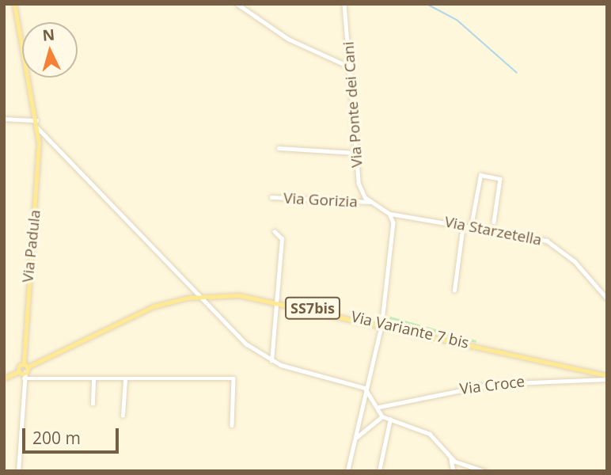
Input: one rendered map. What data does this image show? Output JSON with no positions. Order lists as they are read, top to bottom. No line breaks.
{"streets":{"main road":["Via Padula","SS7bis","Via Variante 7 bis"],"street":["Via Ponte dei Cani","Via Gorizia","Via Starzetella","Via Croce"]},"crossings":[["Via Ponte dei Cani","Via Gorizia"],["Via Padula","Via Variante 7 bis"],["Via Variante 7 bis","Via Croce"]],"scale_bar":"200 m","north":"top"}
